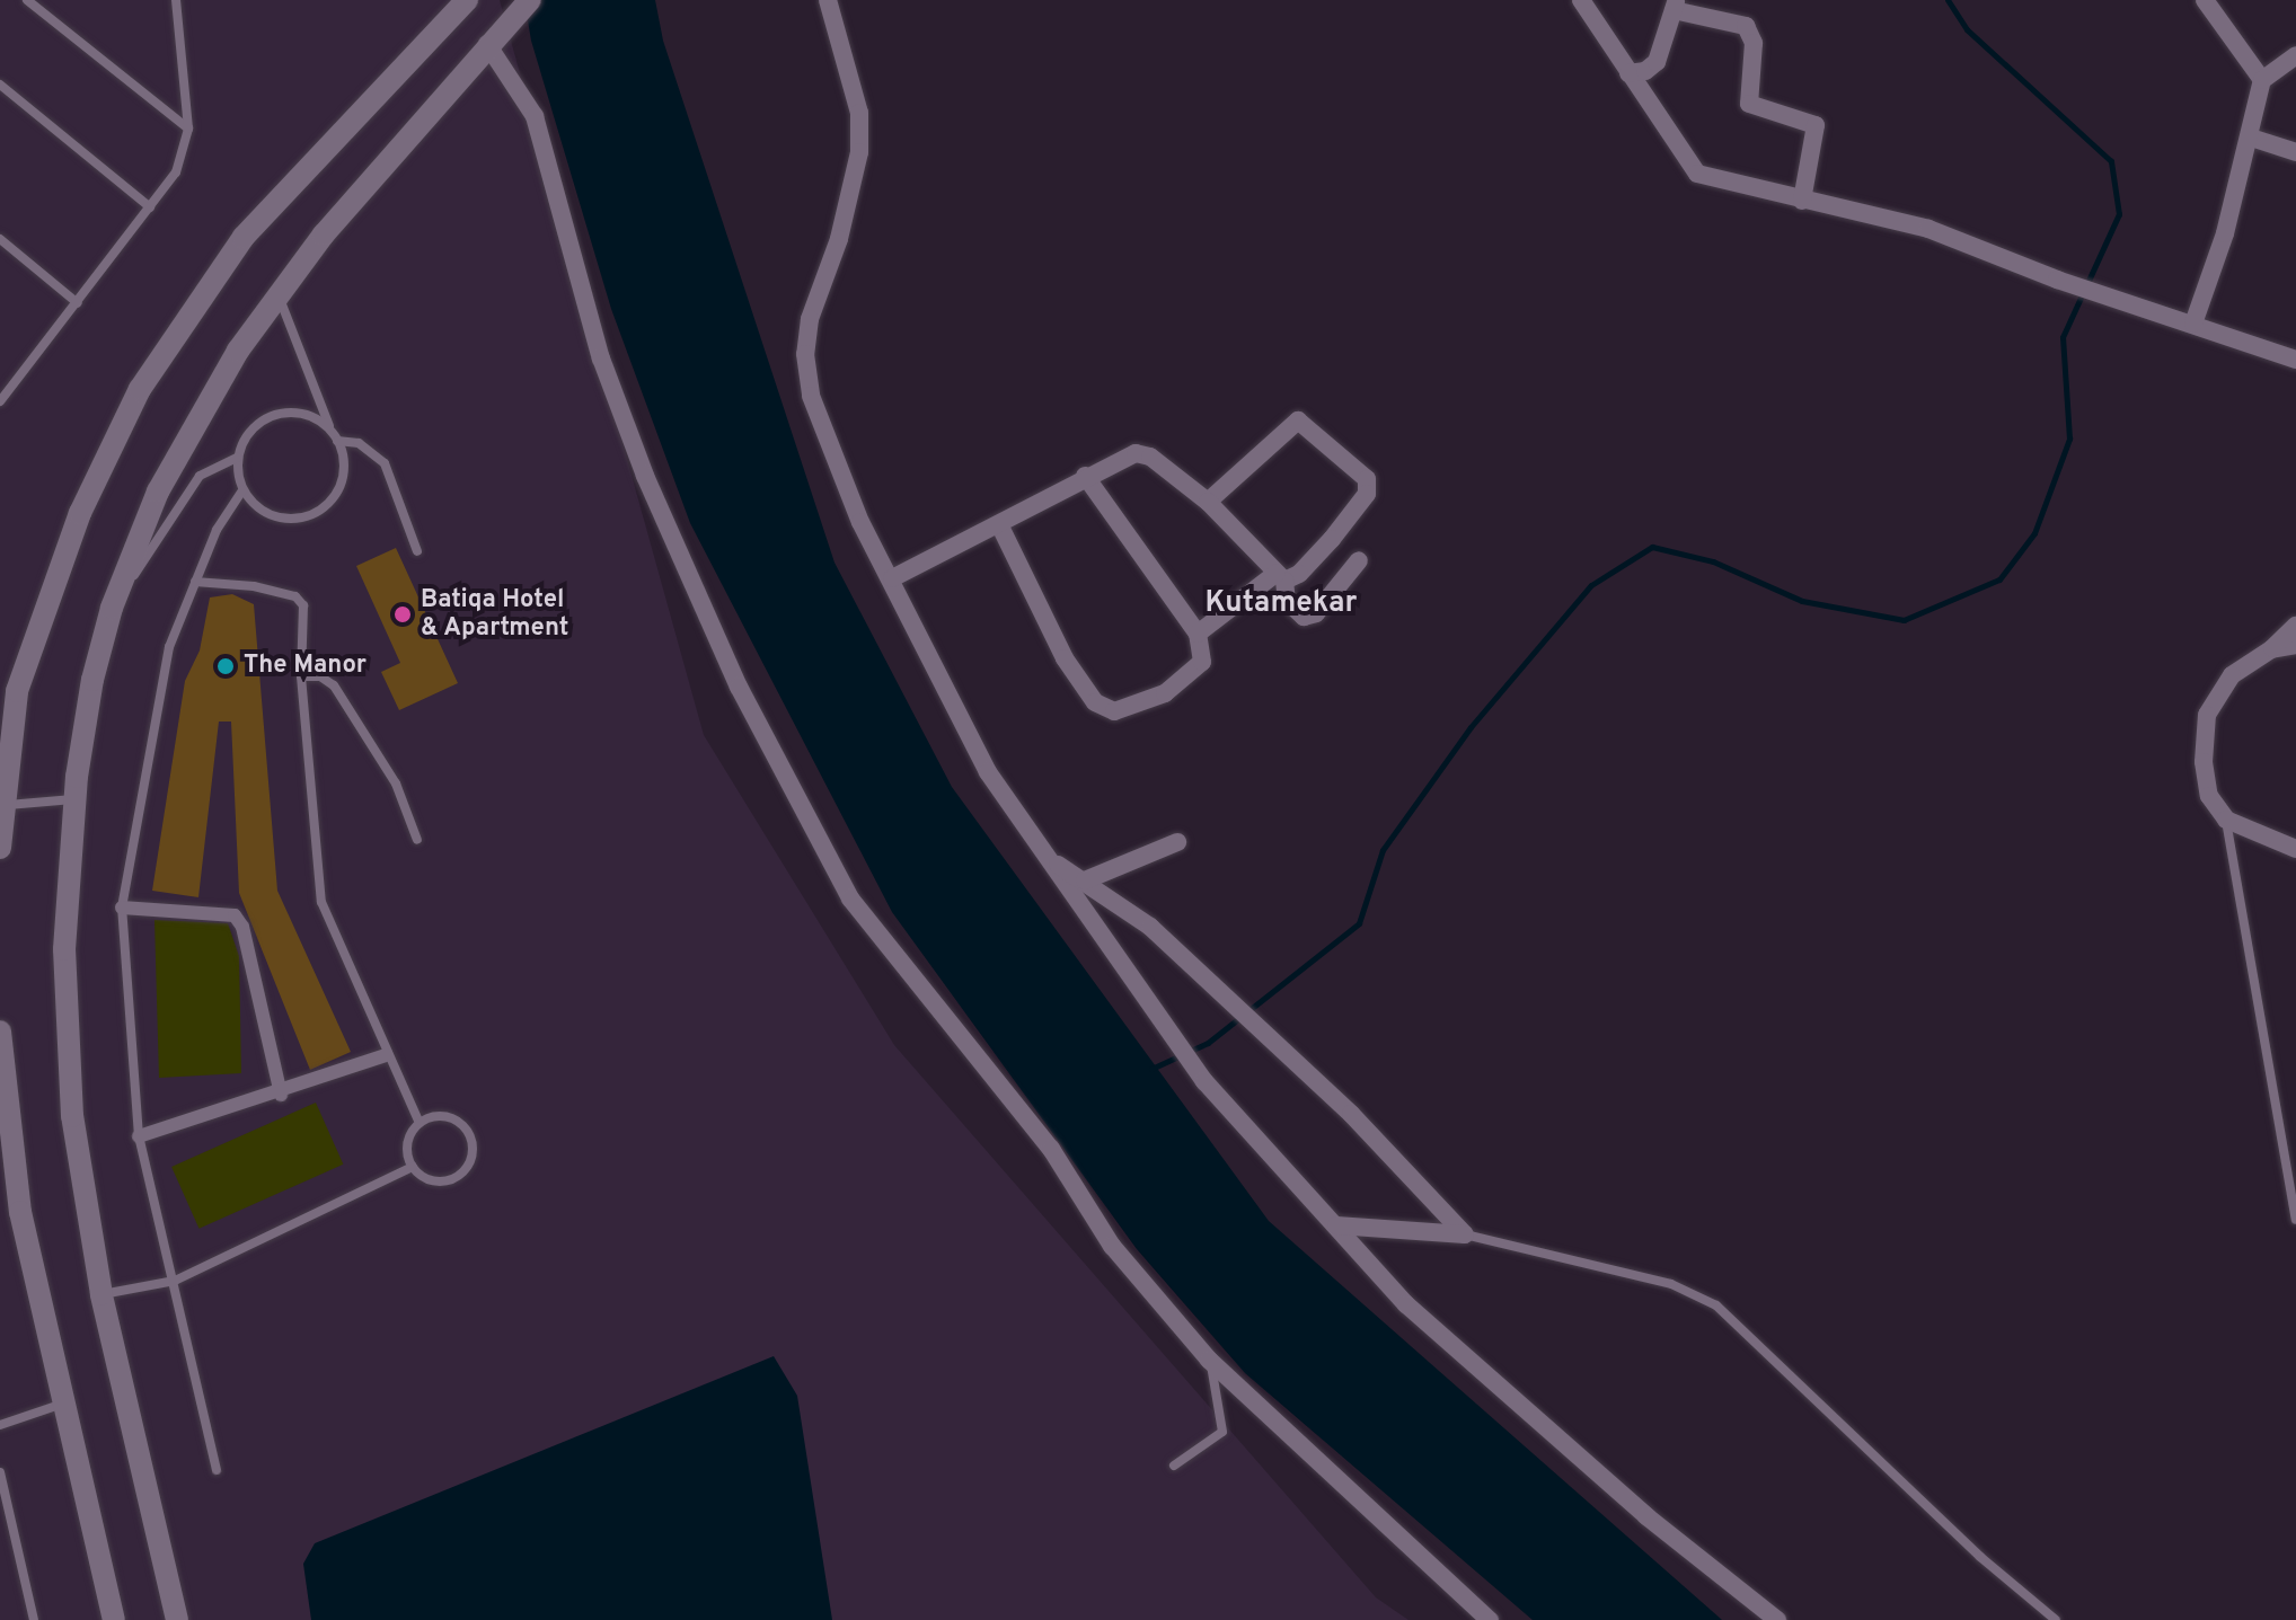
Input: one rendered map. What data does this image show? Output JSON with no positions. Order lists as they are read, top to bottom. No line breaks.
{"districts":["Kutamekar"],"places":["Batiqa Hotel & Apartment","The Manor"]}
